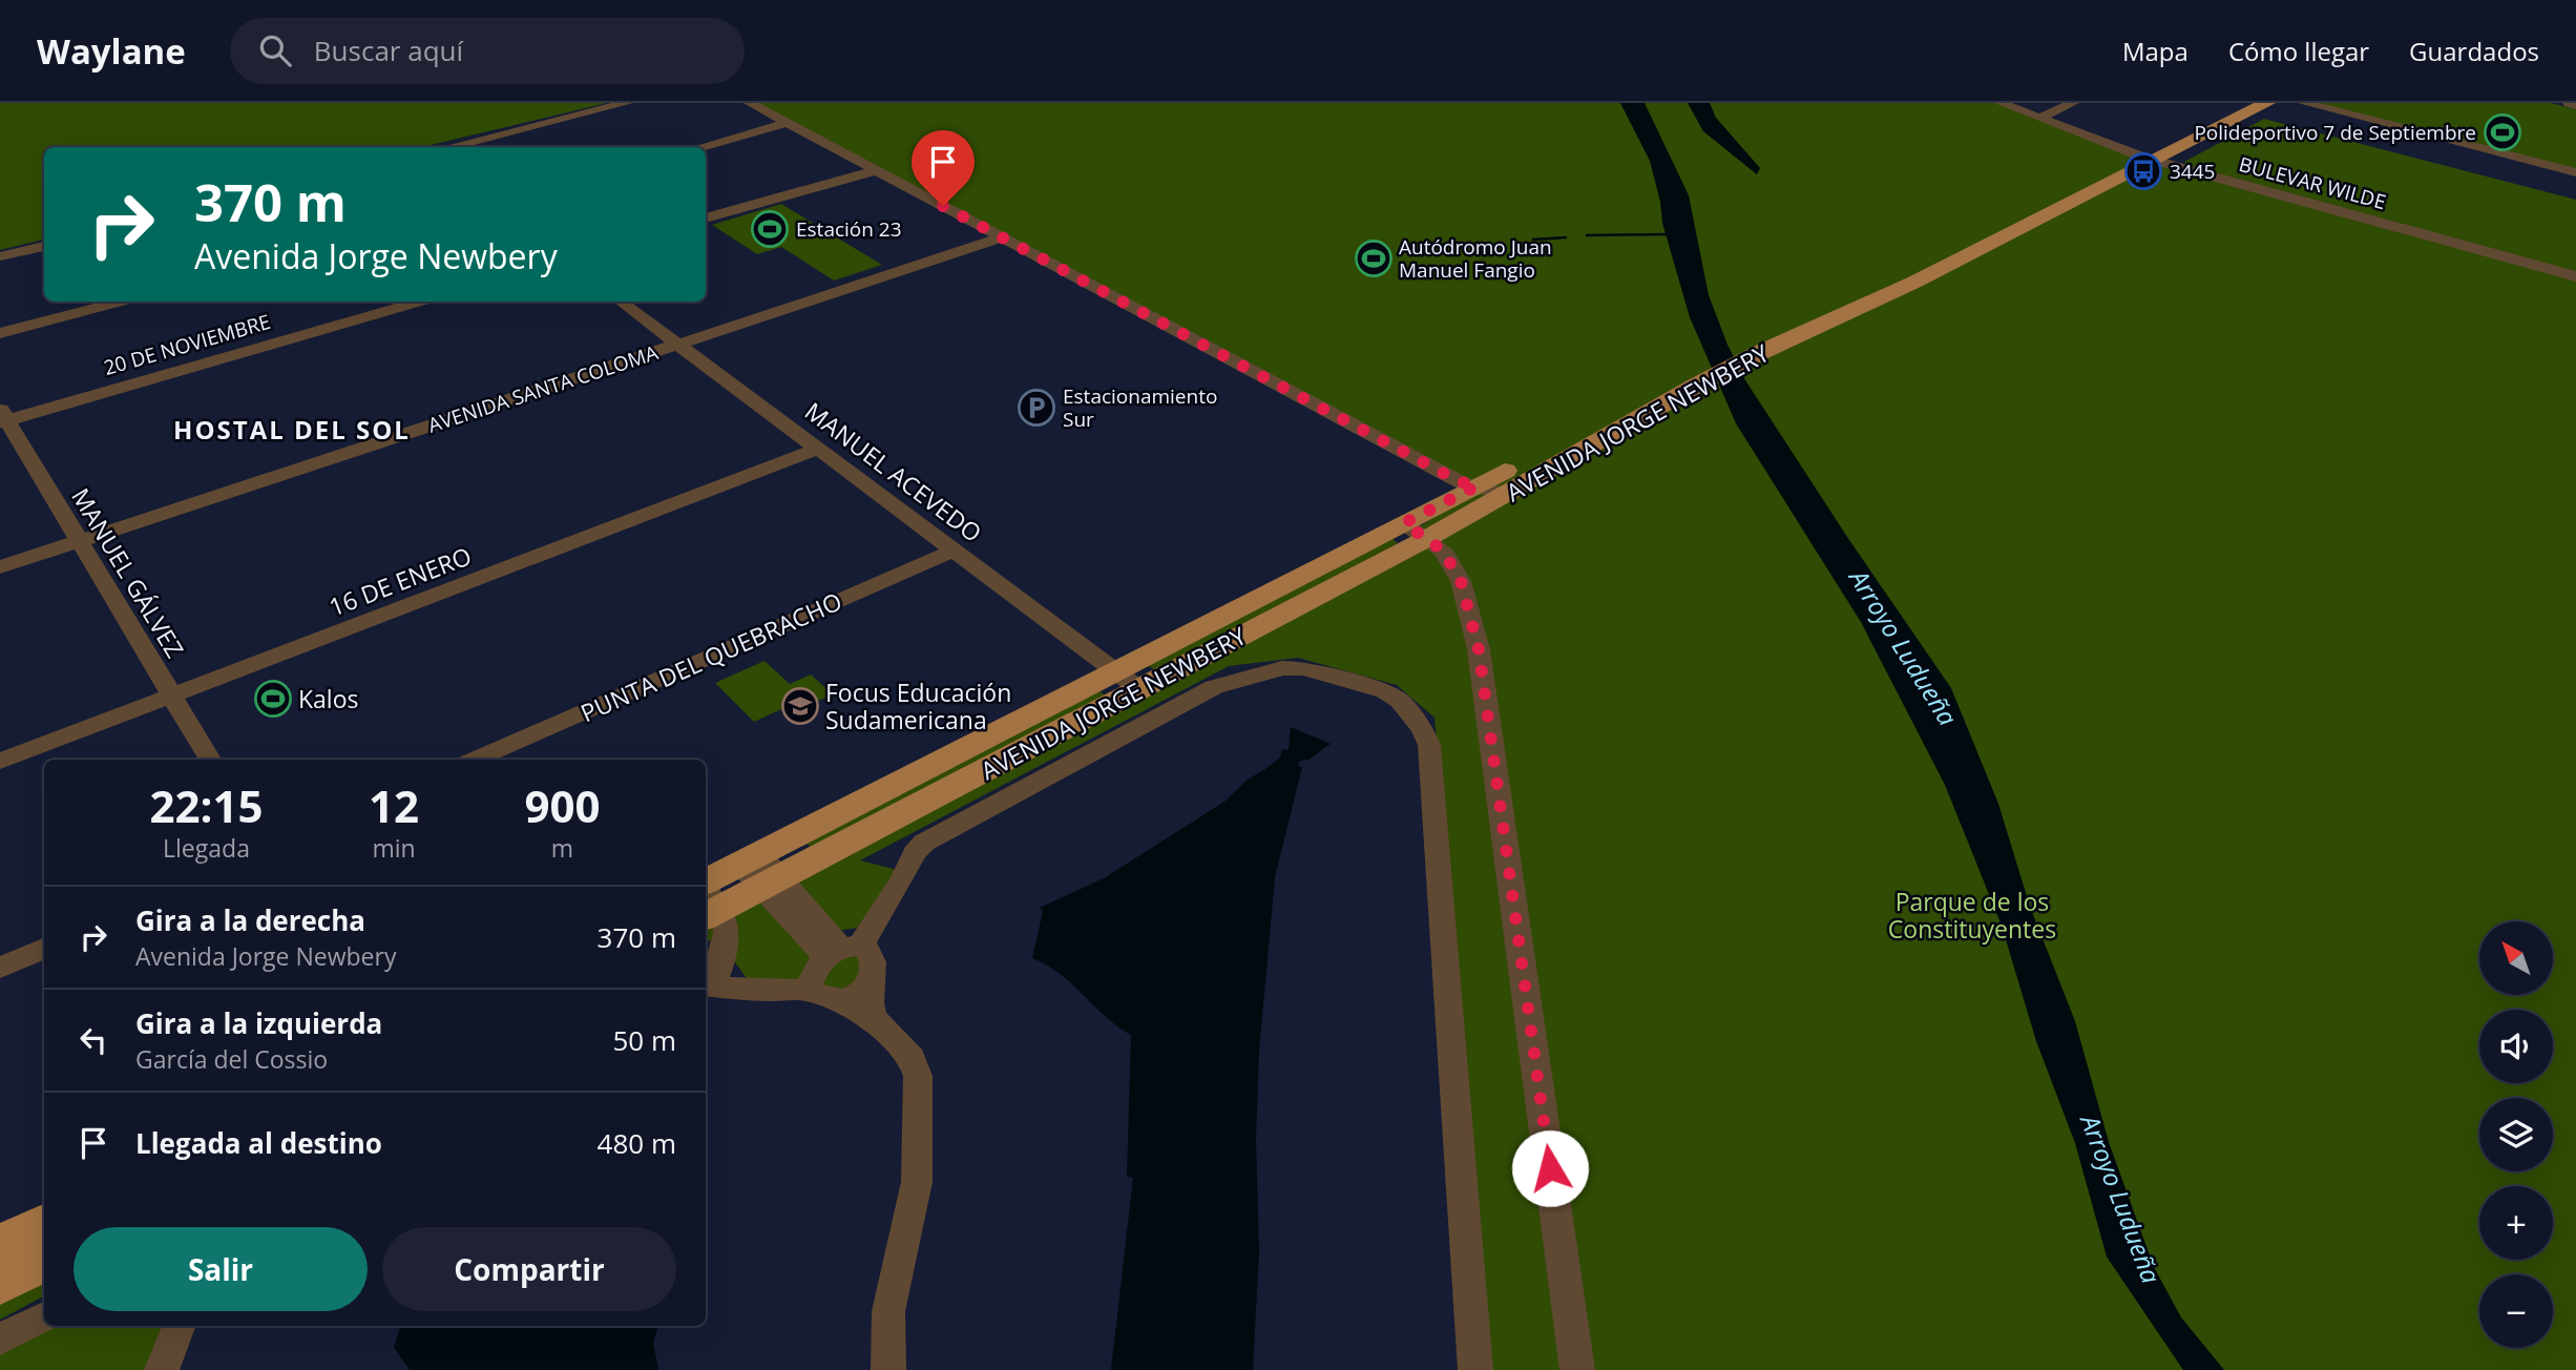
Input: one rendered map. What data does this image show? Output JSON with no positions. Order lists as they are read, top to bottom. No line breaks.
{"streets":{"main road":["AVENIDA JORGE NEWBERY"],"street":["BULEVAR WILDE","20 DE NOVIEMBRE","AVENIDA SANTA COLOMA","MANUEL ACEVEDO","MANUEL GÁLVEZ","16 DE ENERO","PUNTA DEL QUEBRACHO"]},"crossings":[["BULEVAR WILDE","AVENIDA JORGE NEWBERY"],["20 DE NOVIEMBRE","MANUEL GÁLVEZ"],["AVENIDA SANTA COLOMA","MANUEL ACEVEDO"],["AVENIDA SANTA COLOMA","MANUEL GÁLVEZ"],["AVENIDA JORGE NEWBERY","MANUEL ACEVEDO"],["MANUEL ACEVEDO","16 DE ENERO"],["MANUEL ACEVEDO","PUNTA DEL QUEBRACHO"],["MANUEL GÁLVEZ","16 DE ENERO"]],"districts":["HOSTAL DEL SOL"],"water":["Arroyo Ludueña"],"parks":["Parque de los Constituyentes"],"places":{"sports":["Polideportivo 7 de Septiembre","Estación 23","Autódromo Juan Manuel Fangio","Kalos"],"bus stop":["3445"],"parking":["Estacionamiento Sur"],"school or university":["Focus Educación Sudamericana"]},"north":"top left","page":{"header":"Waylane","search":"Buscar aquí","nav":["Mapa","Cómo llegar","Guardados"],"turn":["370 m","Avenida Jorge Newbery"],"eta":["22:15","Llegada","12","min","900","m"],"list":[{"name":"Gira a la derecha","note":"Avenida Jorge Newbery","value":"370 m"},{"name":"Gira a la izquierda","note":"García del Cossio","value":"50 m"},{"name":"Llegada al destino","value":"480 m"}],"map_buttons":["+","−"],"buttons":["Salir","Compartir"]}}
